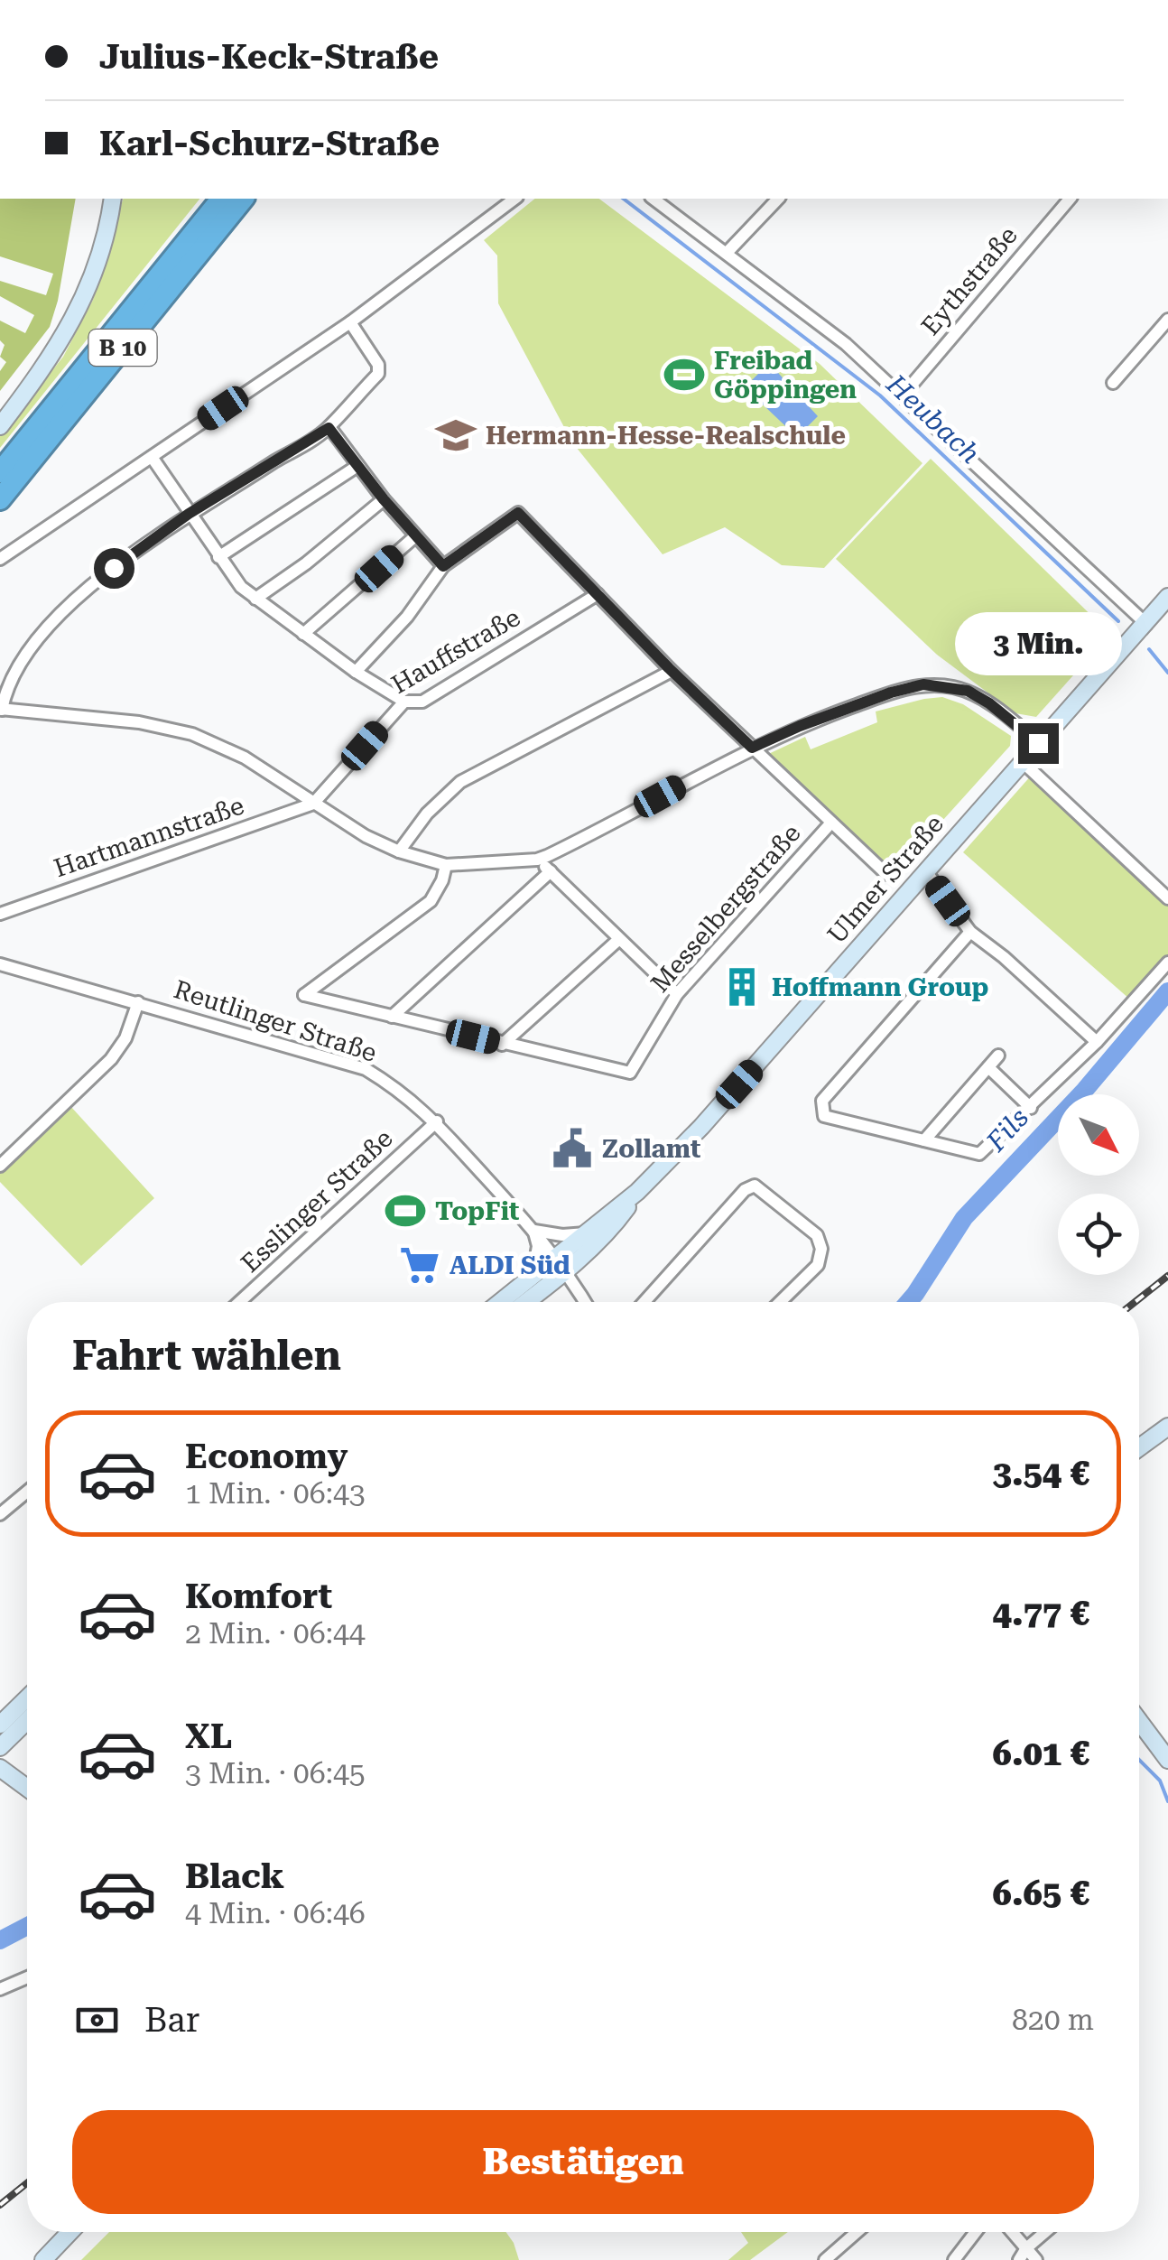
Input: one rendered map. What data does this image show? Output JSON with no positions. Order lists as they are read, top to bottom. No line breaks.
{"streets":{"highway":["B 10"],"main road":["Ulmer Straße"],"street":["Eythstraße","Hauffstraße","Hartmannstraße","Messelbergstraße","Reutlinger Straße","Esslinger Straße"]},"crossings":[["Hauffstraße","Hartmannstraße"],["Ulmer Straße","Reutlinger Straße"],["Reutlinger Straße","Esslinger Straße"]],"water":["Heubach","Fils"],"places":{"sports":["Freibad Göppingen","TopFit"],"school or university":["Hermann-Hesse-Realschule"],"building":["Hoffmann Group"],"public building":["Zollamt"],"supermarket":["ALDI Süd"]},"north":"bottom right","page":{"banner":["Julius-Keck-Straße","Karl-Schurz-Straße"],"bubble":"3 Min.","heading":"Fahrt wählen","list":[{"name":"Economy","note":"1 Min. · 06:43","value":"3.54 €"},{"name":"Komfort","note":"2 Min. · 06:44","value":"4.77 €"},{"name":"XL","note":"3 Min. · 06:45","value":"6.01 €"},{"name":"Black","note":"4 Min. · 06:46","value":"6.65 €"}],"pay":["Bar","820 m"],"buttons":"Bestätigen"}}
